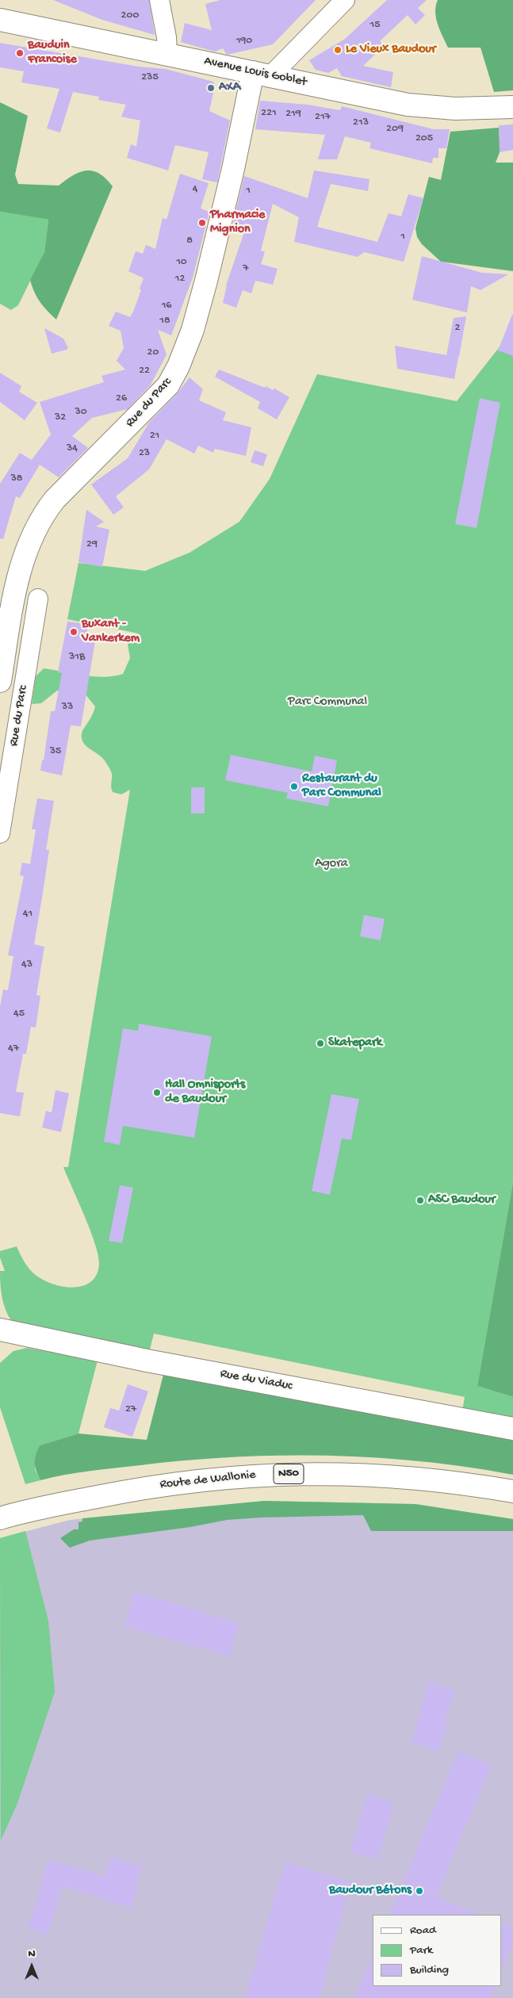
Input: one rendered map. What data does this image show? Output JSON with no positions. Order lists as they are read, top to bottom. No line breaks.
{"streets":{"street":["Avenue Louis Goblet","Rue du Parc","Rue du Viaduc","N50","Route de Wallonie"]},"crossings":[["Avenue Louis Goblet","Rue du Parc"]],"parks":["Parc Communal","Agora"],"places":["Le Vieux Baudour","Bauduin Francoise","AXA","Pharmacie Mignion","Buxant - Vankerkem","Restaurant du Parc Communal","Skatepark","Hall Omnisports de Baudour","ASC Baudour","Baudour Bétons"],"house_numbers":["200","15","190","235","221","219","217","213","209","205","4","1","1","8","10","7","12","16","18","2","20","22","26","30","32","21","34","23","38","29","31B","33","35","41","43","45","47","27"],"legend":["Road","Park","Building"],"north":"top"}
